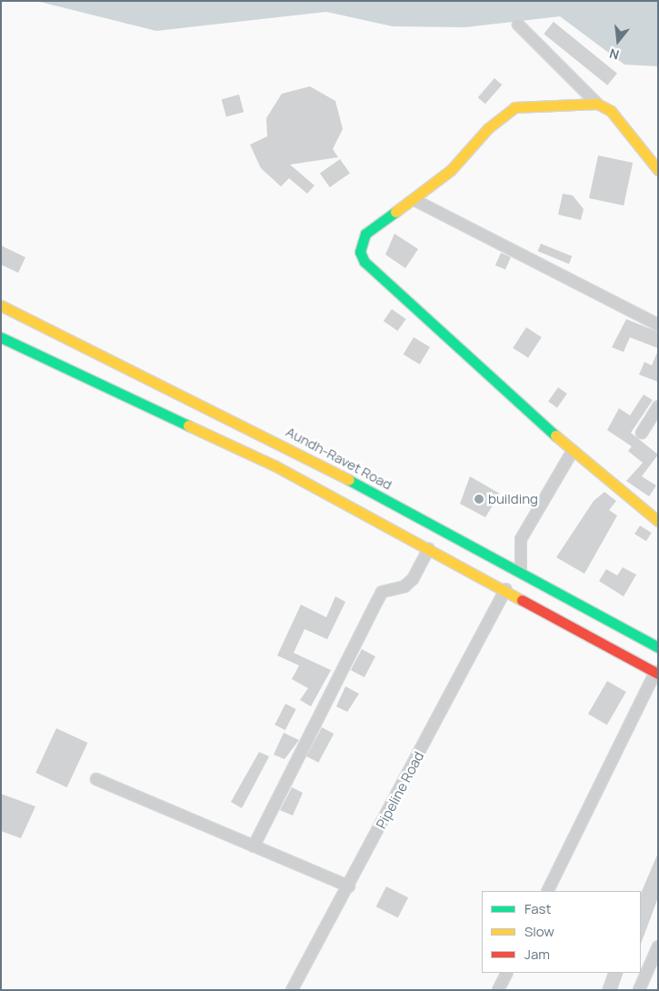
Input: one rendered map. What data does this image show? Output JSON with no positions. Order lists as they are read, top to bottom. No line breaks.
{"streets":{"main road":["Aundh-Ravet Road"],"street":["Pipeline Road"]},"places":["building"],"legend":["Fast","Slow","Jam"],"north":"bottom"}
